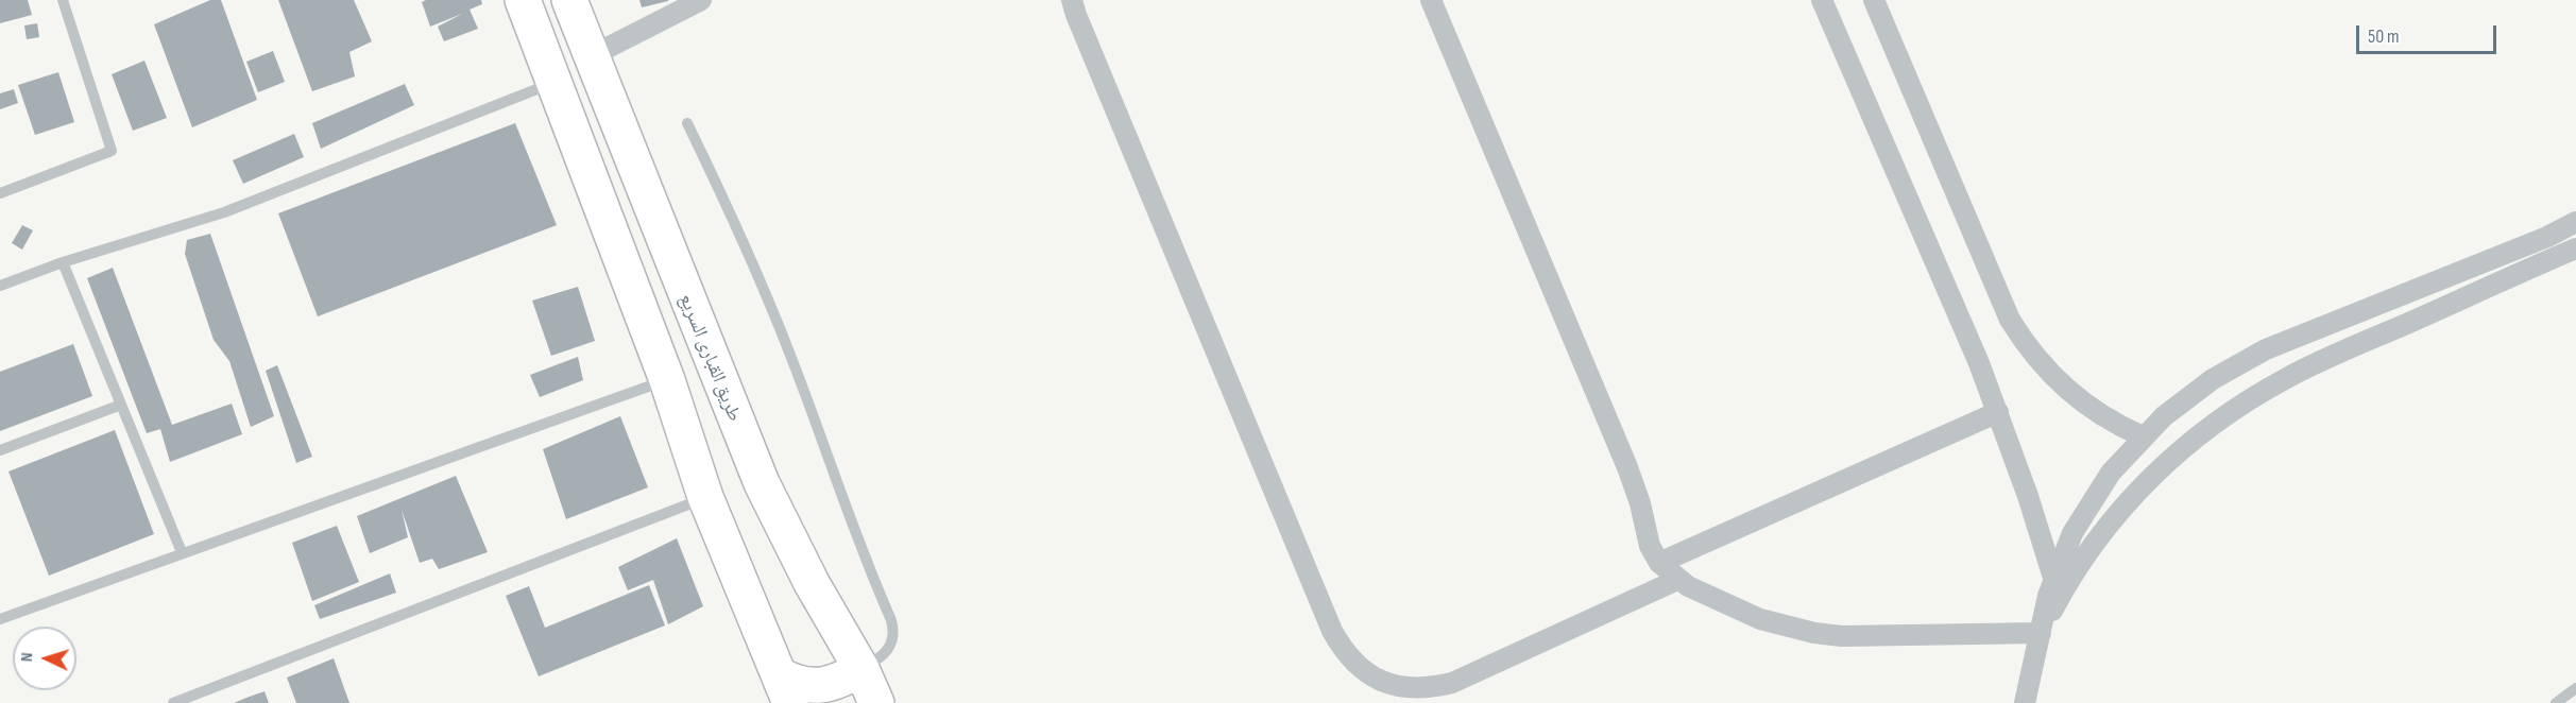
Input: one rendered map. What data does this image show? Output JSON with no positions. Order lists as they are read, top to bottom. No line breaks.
{"streets":{"highway":["طريق القبارى السريع"]},"scale_bar":"50 m","north":"left"}
